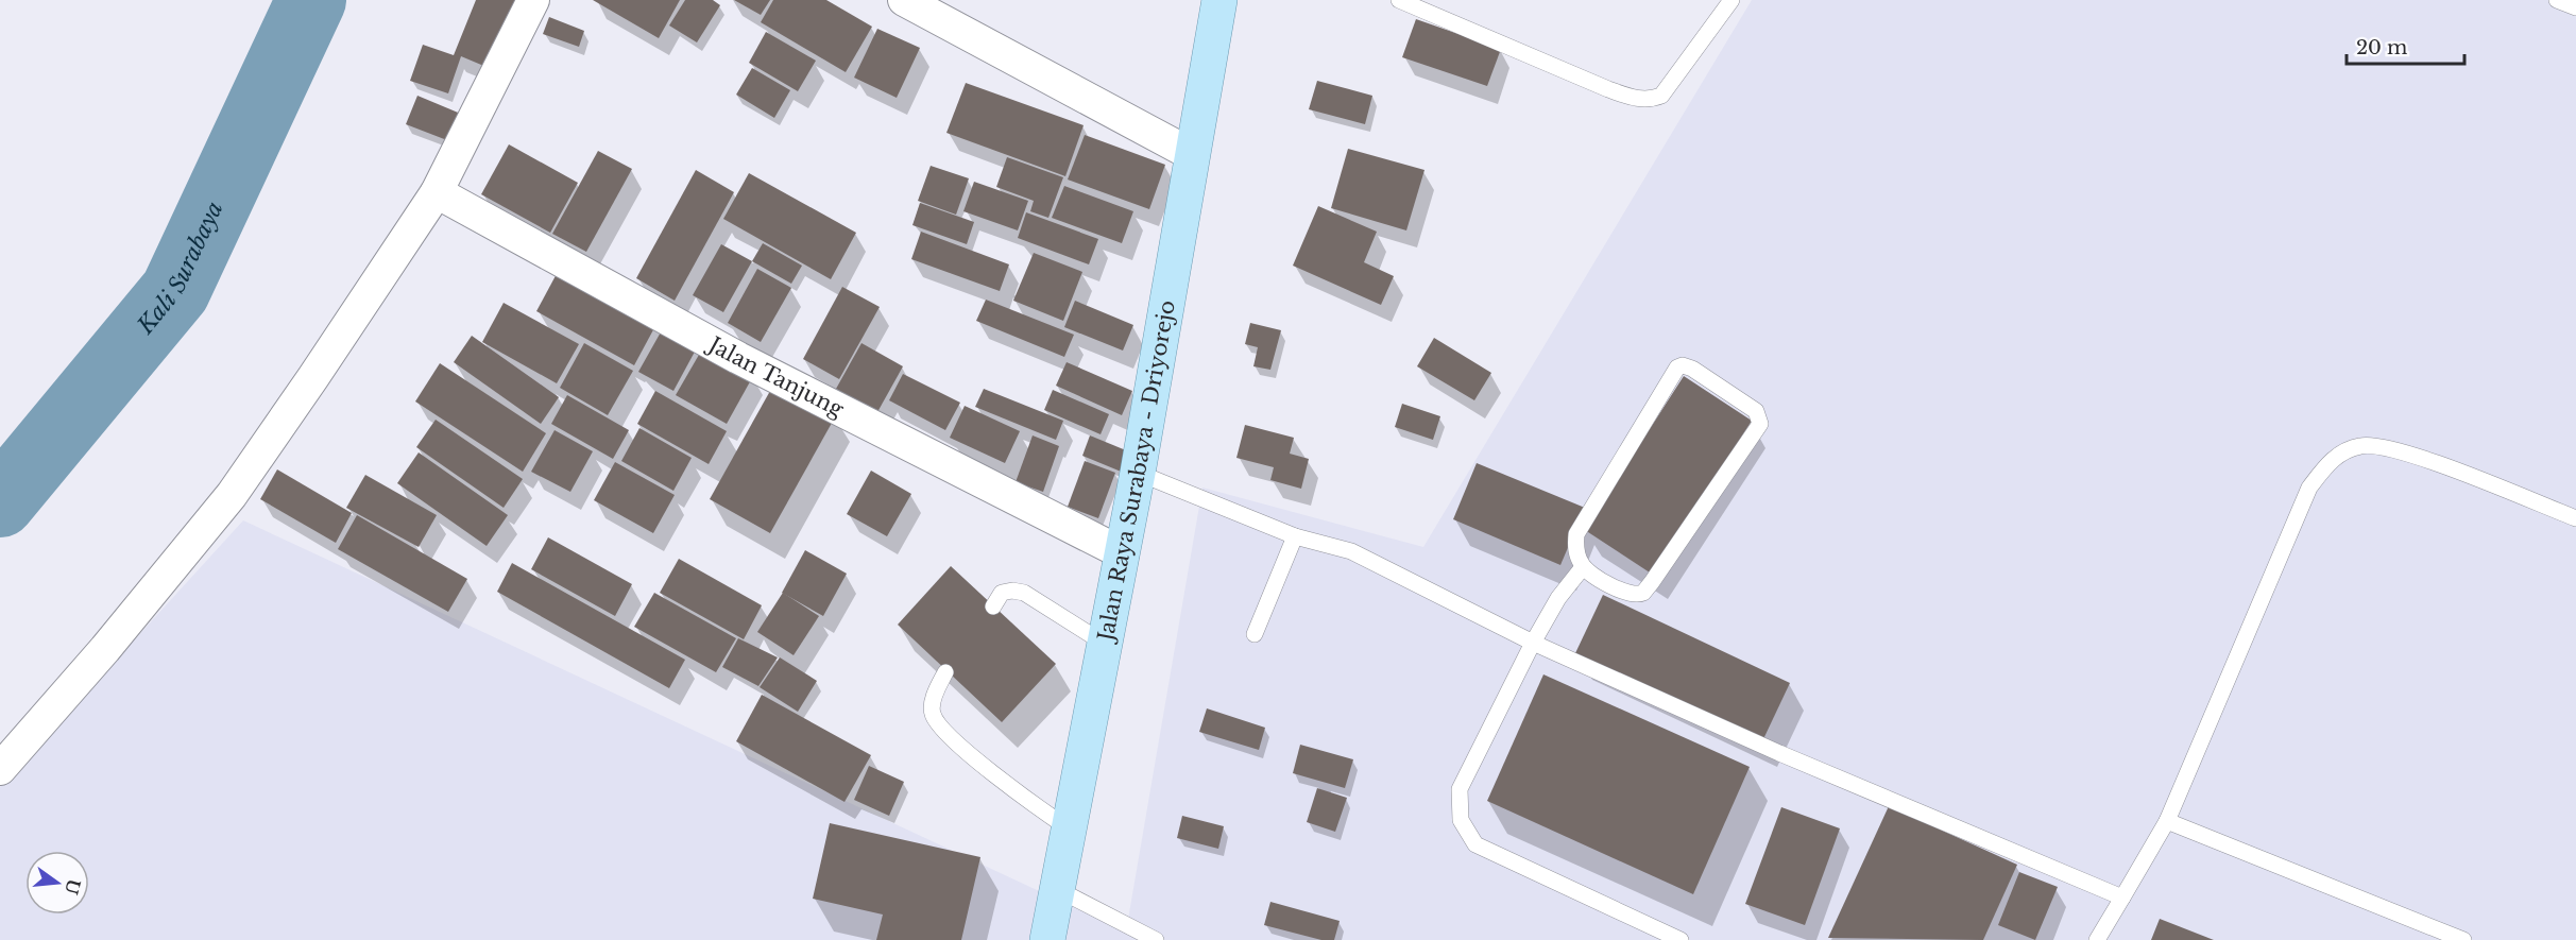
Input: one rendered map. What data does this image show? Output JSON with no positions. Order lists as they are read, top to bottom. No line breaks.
{"streets":{"main road":["Jalan Raya Surabaya - Driyorejo"],"street":["Jalan Tanjung"]},"crossings":[["Jalan Tanjung","Jalan Raya Surabaya - Driyorejo"]],"water":["Kali Surabaya"],"scale_bar":"20 m","north":"right"}
